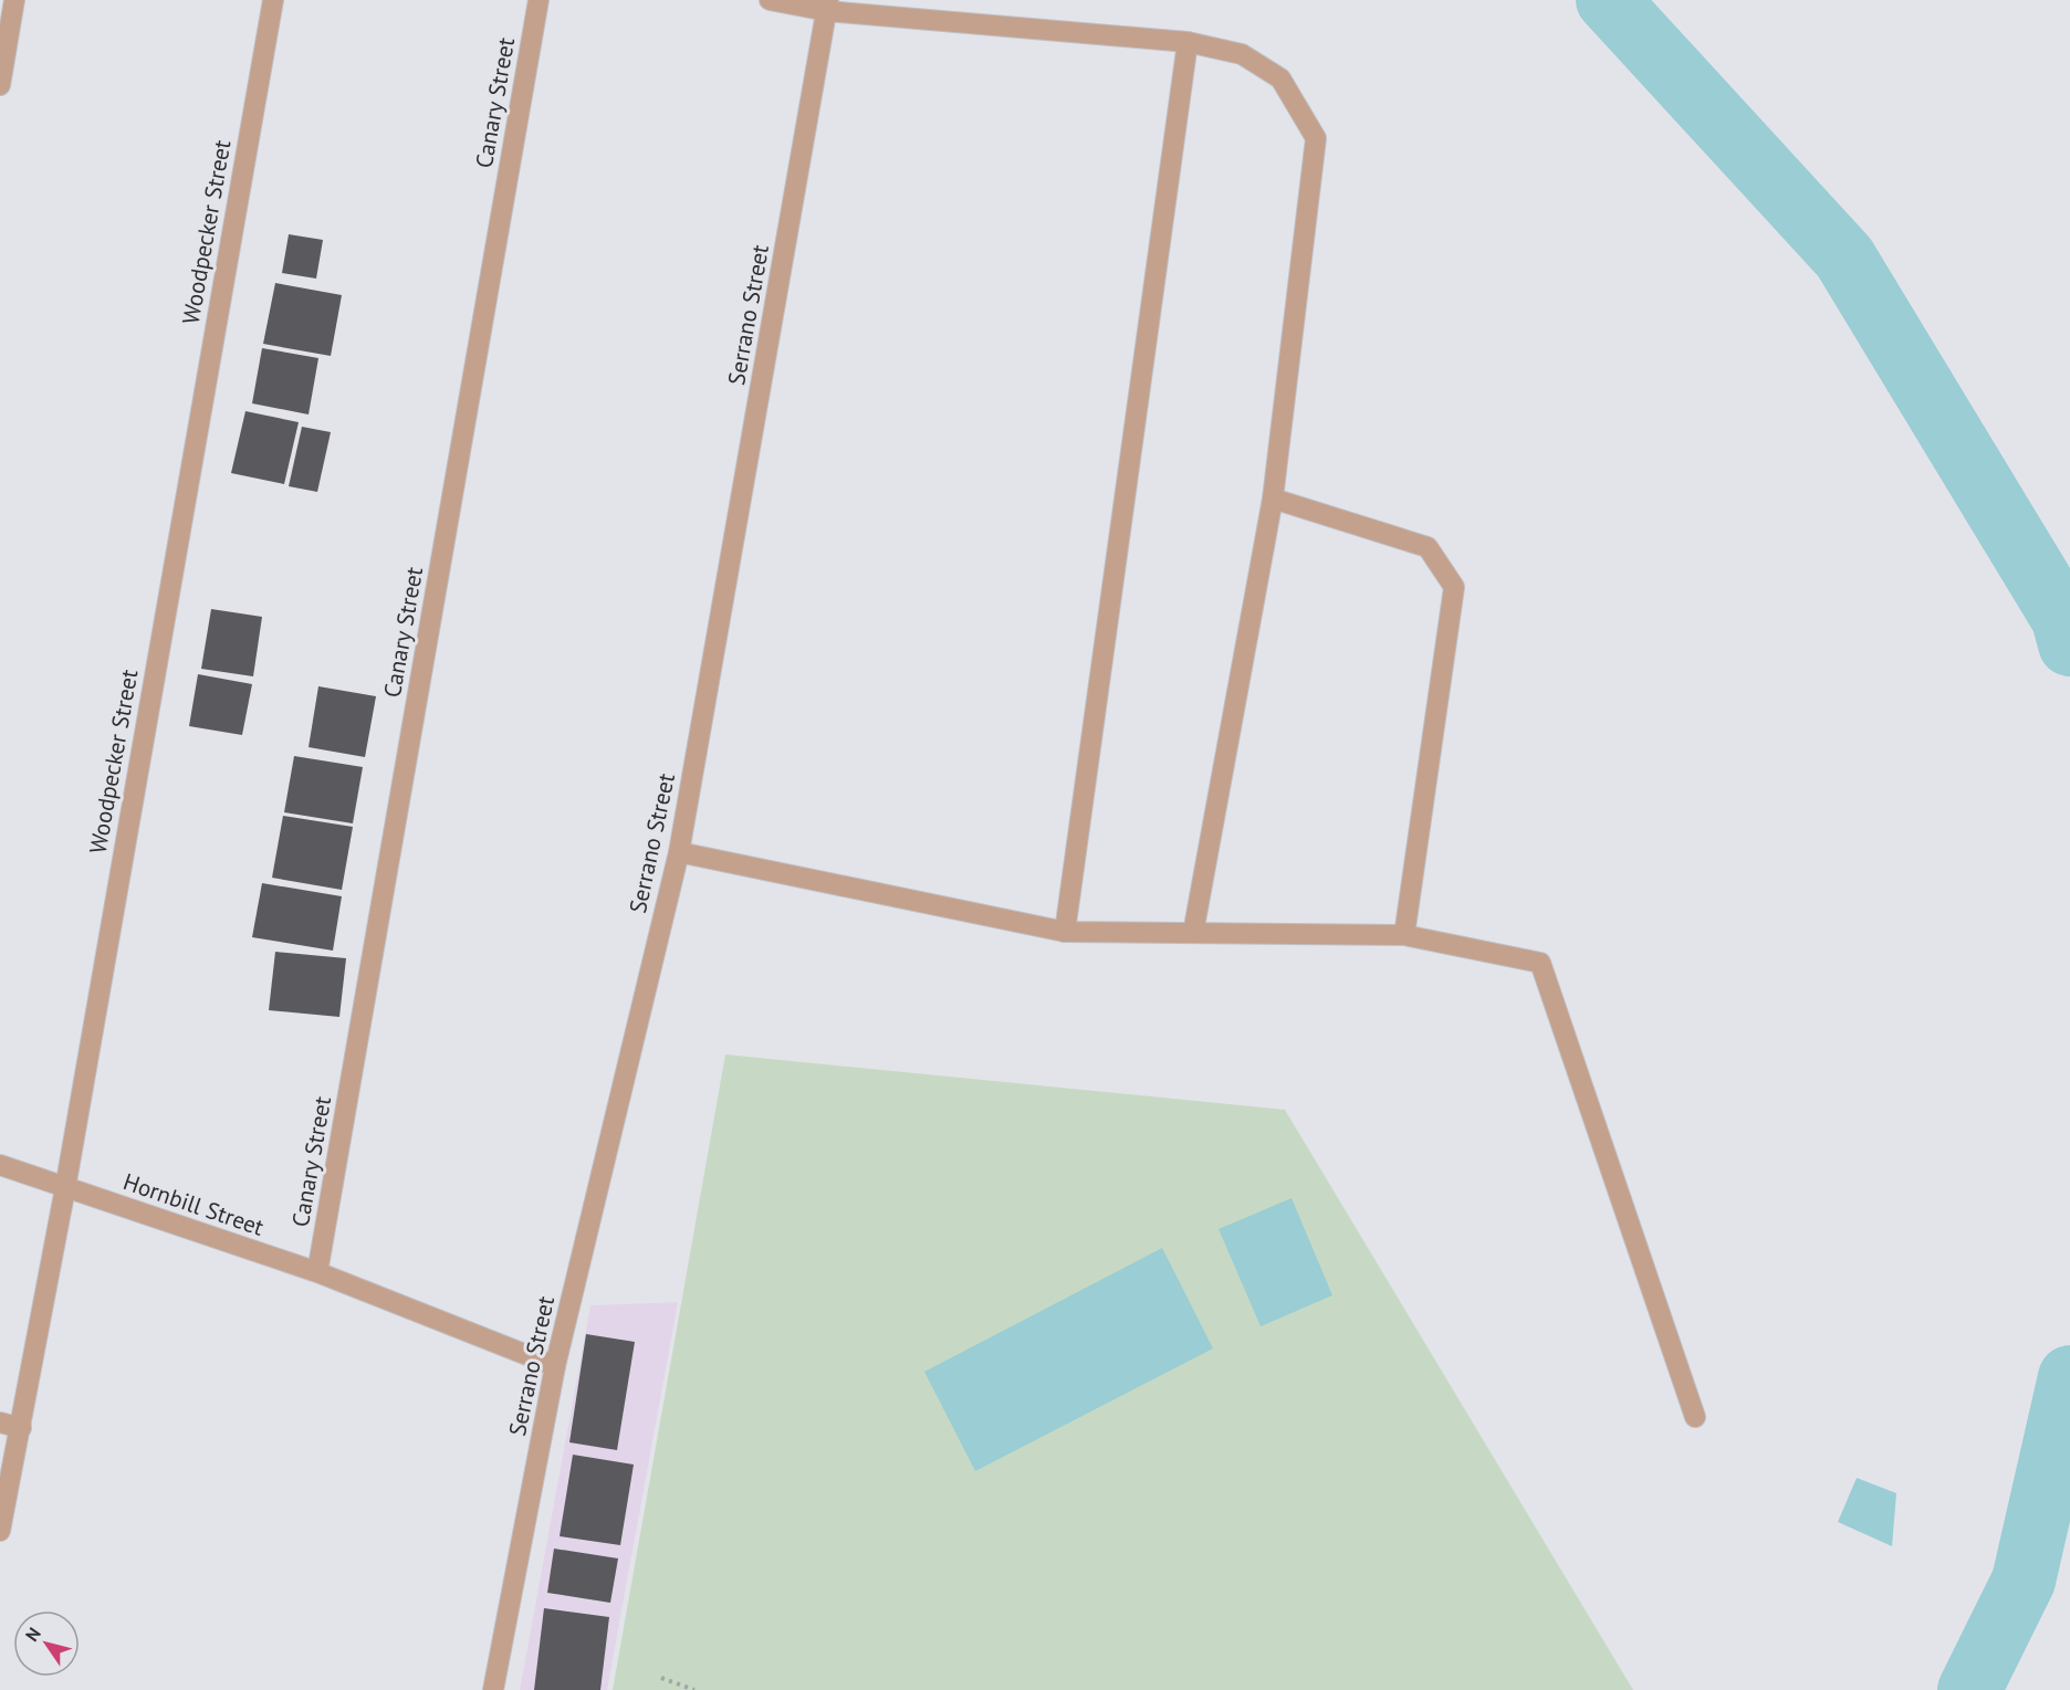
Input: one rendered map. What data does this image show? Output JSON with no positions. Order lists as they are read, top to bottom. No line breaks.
{"streets":{"street":["Canary Street","Woodpecker Street","Serrano Street","Hornbill Street"]},"crossings":[["Canary Street","Hornbill Street"],["Woodpecker Street","Hornbill Street"],["Serrano Street","Hornbill Street"]],"north":"top left"}
